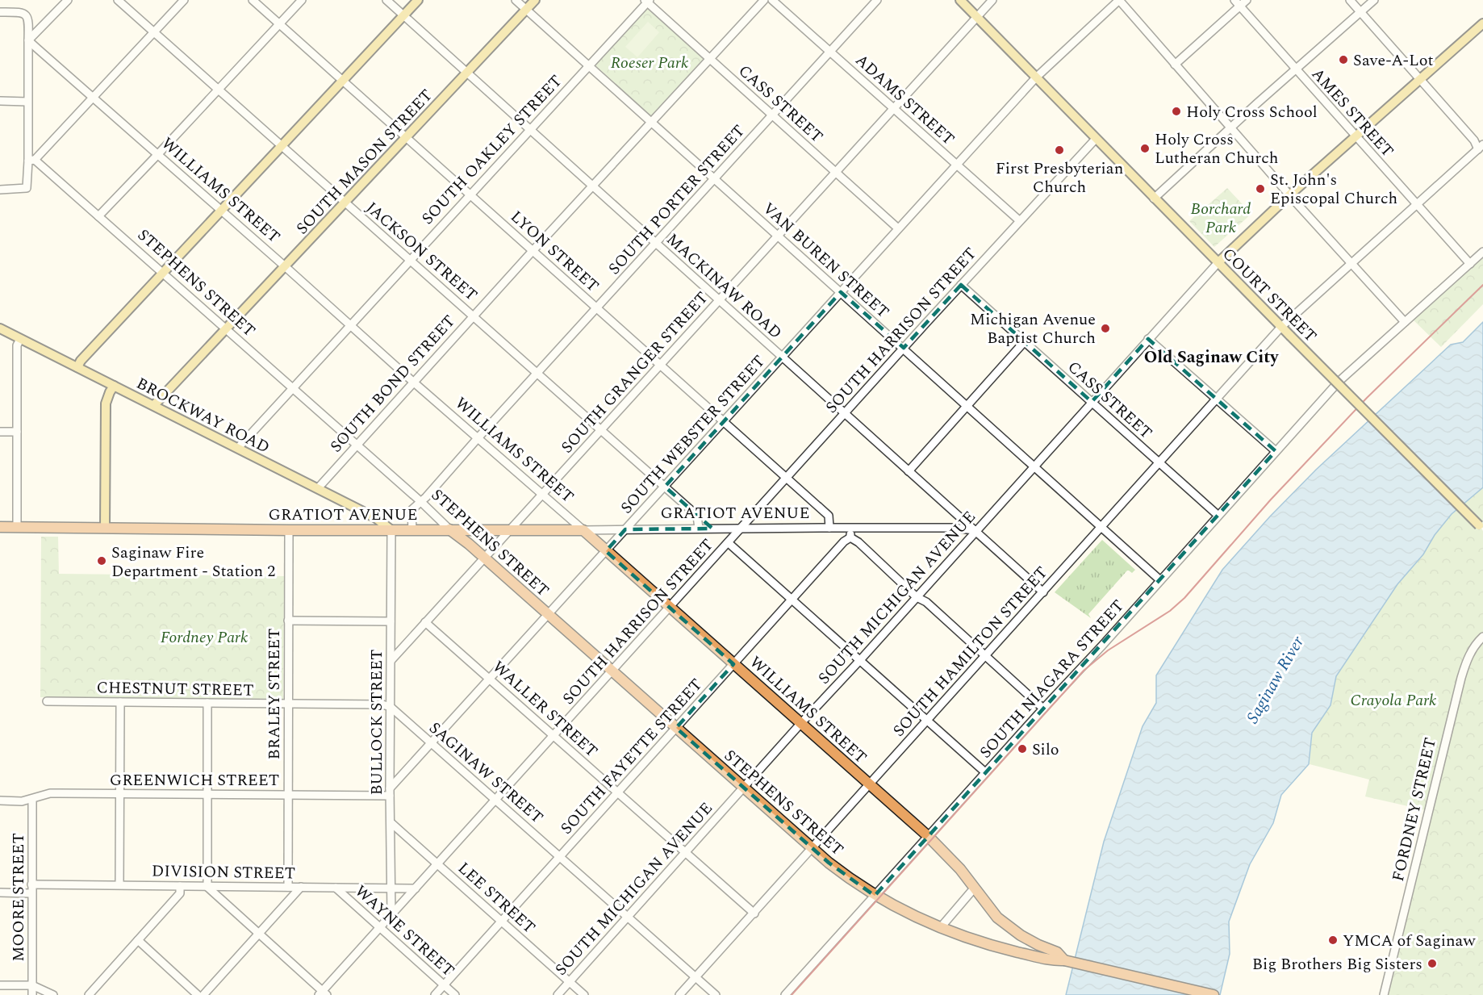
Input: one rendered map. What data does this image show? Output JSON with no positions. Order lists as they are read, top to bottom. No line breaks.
{"streets":{"highway":["WILLIAMS STREET","STEPHENS STREET","GRATIOT AVENUE"],"main road":["SOUTH MASON STREET","COURT STREET","BROCKWAY ROAD"],"street":["ADAMS STREET","CASS STREET","AMES STREET","SOUTH OAKLEY STREET","SOUTH PORTER STREET","JACKSON STREET","LYON STREET","VAN BUREN STREET","MACKINAW ROAD","SOUTH HARRISON STREET","SOUTH GRANGER STREET","SOUTH BOND STREET","SOUTH WEBSTER STREET","SOUTH MICHIGAN AVENUE","SOUTH HAMILTON STREET","SOUTH NIAGARA STREET","CHESTNUT STREET","BRALEY STREET","WALLER STREET","BULLOCK STREET","SOUTH FAYETTE STREET","SAGINAW STREET","GREENWICH STREET","FORDNEY STREET","DIVISION STREET","MOORE STREET","LEE STREET","WAYNE STREET"]},"crossings":[["ADAMS STREET","SOUTH PORTER STREET"],["ADAMS STREET","SOUTH HARRISON STREET"],["ADAMS STREET","SOUTH GRANGER STREET"],["ADAMS STREET","SOUTH WEBSTER STREET"],["CASS STREET","SOUTH OAKLEY STREET"],["CASS STREET","SOUTH PORTER STREET"],["CASS STREET","SOUTH HARRISON STREET"],["CASS STREET","SOUTH GRANGER STREET"],["CASS STREET","SOUTH BOND STREET"],["CASS STREET","SOUTH WEBSTER STREET"],["CASS STREET","SOUTH MICHIGAN AVENUE"],["CASS STREET","SOUTH HAMILTON STREET"],["CASS STREET","SOUTH NIAGARA STREET"],["AMES STREET","SOUTH HAMILTON STREET"],["AMES STREET","SOUTH NIAGARA STREET"],["SOUTH OAKLEY STREET","WILLIAMS STREET"],["SOUTH OAKLEY STREET","JACKSON STREET"],["SOUTH OAKLEY STREET","LYON STREET"],["SOUTH OAKLEY STREET","VAN BUREN STREET"],["SOUTH OAKLEY STREET","STEPHENS STREET"],["SOUTH OAKLEY STREET","MACKINAW ROAD"],["SOUTH OAKLEY STREET","BROCKWAY ROAD"],["SOUTH MASON STREET","WILLIAMS STREET"],["SOUTH MASON STREET","JACKSON STREET"],["SOUTH MASON STREET","LYON STREET"],["SOUTH MASON STREET","VAN BUREN STREET"],["SOUTH MASON STREET","STEPHENS STREET"],["SOUTH MASON STREET","MACKINAW ROAD"],["SOUTH MASON STREET","BROCKWAY ROAD"],["WILLIAMS STREET","SOUTH PORTER STREET"],["WILLIAMS STREET","STEPHENS STREET"],["WILLIAMS STREET","SOUTH HARRISON STREET"],["WILLIAMS STREET","SOUTH GRANGER STREET"],["WILLIAMS STREET","SOUTH BOND STREET"],["WILLIAMS STREET","SOUTH WEBSTER STREET"],["WILLIAMS STREET","GRATIOT AVENUE"],["WILLIAMS STREET","SOUTH MICHIGAN AVENUE"],["WILLIAMS STREET","SOUTH HAMILTON STREET"],["WILLIAMS STREET","SOUTH NIAGARA STREET"],["WILLIAMS STREET","SOUTH FAYETTE STREET"],["SOUTH PORTER STREET","JACKSON STREET"],["SOUTH PORTER STREET","LYON STREET"],["SOUTH PORTER STREET","VAN BUREN STREET"],["SOUTH PORTER STREET","STEPHENS STREET"],["SOUTH PORTER STREET","MACKINAW ROAD"],["SOUTH PORTER STREET","GRATIOT AVENUE"],["JACKSON STREET","SOUTH GRANGER STREET"],["JACKSON STREET","SOUTH BOND STREET"],["JACKSON STREET","SOUTH WEBSTER STREET"],["JACKSON STREET","GRATIOT AVENUE"],["LYON STREET","SOUTH HARRISON STREET"],["LYON STREET","SOUTH GRANGER STREET"],["LYON STREET","SOUTH BOND STREET"],["LYON STREET","SOUTH WEBSTER STREET"],["LYON STREET","GRATIOT AVENUE"],["VAN BUREN STREET","SOUTH HARRISON STREET"],["VAN BUREN STREET","SOUTH GRANGER STREET"],["VAN BUREN STREET","SOUTH BOND STREET"],["VAN BUREN STREET","SOUTH WEBSTER STREET"],["VAN BUREN STREET","SOUTH MICHIGAN AVENUE"],["VAN BUREN STREET","SOUTH HAMILTON STREET"],["VAN BUREN STREET","SOUTH NIAGARA STREET"],["STEPHENS STREET","SOUTH HARRISON STREET"],["STEPHENS STREET","SOUTH GRANGER STREET"],["STEPHENS STREET","SOUTH BOND STREET"],["STEPHENS STREET","SOUTH WEBSTER STREET"],["STEPHENS STREET","GRATIOT AVENUE"],["STEPHENS STREET","SOUTH MICHIGAN AVENUE"],["STEPHENS STREET","SOUTH HAMILTON STREET"],["STEPHENS STREET","SOUTH NIAGARA STREET"],["STEPHENS STREET","SOUTH FAYETTE STREET"],["MACKINAW ROAD","SOUTH HARRISON STREET"],["MACKINAW ROAD","SOUTH GRANGER STREET"],["MACKINAW ROAD","SOUTH BOND STREET"],["MACKINAW ROAD","SOUTH WEBSTER STREET"],["MACKINAW ROAD","GRATIOT AVENUE"],["MACKINAW ROAD","SOUTH MICHIGAN AVENUE"],["MACKINAW ROAD","SOUTH HAMILTON STREET"],["COURT STREET","SOUTH HARRISON STREET"],["COURT STREET","SOUTH GRANGER STREET"],["COURT STREET","SOUTH WEBSTER STREET"],["COURT STREET","SOUTH MICHIGAN AVENUE"],["COURT STREET","SOUTH HAMILTON STREET"],["SOUTH HARRISON STREET","GRATIOT AVENUE"],["SOUTH HARRISON STREET","WALLER STREET"],["SOUTH HARRISON STREET","BULLOCK STREET"],["SOUTH HARRISON STREET","SAGINAW STREET"],["SOUTH HARRISON STREET","DIVISION STREET"],["SOUTH HARRISON STREET","LEE STREET"],["SOUTH HARRISON STREET","WAYNE STREET"],["SOUTH GRANGER STREET","GRATIOT AVENUE"],["SOUTH GRANGER STREET","WALLER STREET"],["SOUTH GRANGER STREET","BULLOCK STREET"],["SOUTH BOND STREET","BROCKWAY ROAD"],["BROCKWAY ROAD","GRATIOT AVENUE"],["BROCKWAY ROAD","BULLOCK STREET"],["SOUTH WEBSTER STREET","GRATIOT AVENUE"],["SOUTH WEBSTER STREET","WALLER STREET"],["SOUTH WEBSTER STREET","BULLOCK STREET"],["SOUTH WEBSTER STREET","SAGINAW STREET"],["SOUTH WEBSTER STREET","GREENWICH STREET"],["GRATIOT AVENUE","SOUTH MICHIGAN AVENUE"],["GRATIOT AVENUE","BRALEY STREET"],["GRATIOT AVENUE","BULLOCK STREET"],["SOUTH MICHIGAN AVENUE","WALLER STREET"],["SOUTH MICHIGAN AVENUE","SAGINAW STREET"],["SOUTH MICHIGAN AVENUE","LEE STREET"],["SOUTH HAMILTON STREET","WALLER STREET"],["SOUTH HAMILTON STREET","SAGINAW STREET"],["CHESTNUT STREET","BRALEY STREET"],["CHESTNUT STREET","BULLOCK STREET"],["CHESTNUT STREET","SAGINAW STREET"],["BRALEY STREET","GREENWICH STREET"],["BRALEY STREET","DIVISION STREET"],["WALLER STREET","SOUTH FAYETTE STREET"],["BULLOCK STREET","SAGINAW STREET"],["BULLOCK STREET","GREENWICH STREET"],["BULLOCK STREET","DIVISION STREET"],["BULLOCK STREET","LEE STREET"],["SOUTH FAYETTE STREET","SAGINAW STREET"],["SOUTH FAYETTE STREET","LEE STREET"],["SOUTH FAYETTE STREET","WAYNE STREET"],["GREENWICH STREET","MOORE STREET"],["DIVISION STREET","MOORE STREET"],["DIVISION STREET","WAYNE STREET"]],"districts":["Old Saginaw City"],"water":["Saginaw River"],"parks":["Roeser Park","Borchard Park","Fordney Park","Crayola Park"],"places":["Save-A-Lot","Holy Cross School","Holy Cross Lutheran Church","First Presbyterian Church","St. John's Episcopal Church","Michigan Avenue Baptist Church","Saginaw Fire Department - Station 2","Silo","YMCA of Saginaw","Big Brothers Big Sisters"]}
